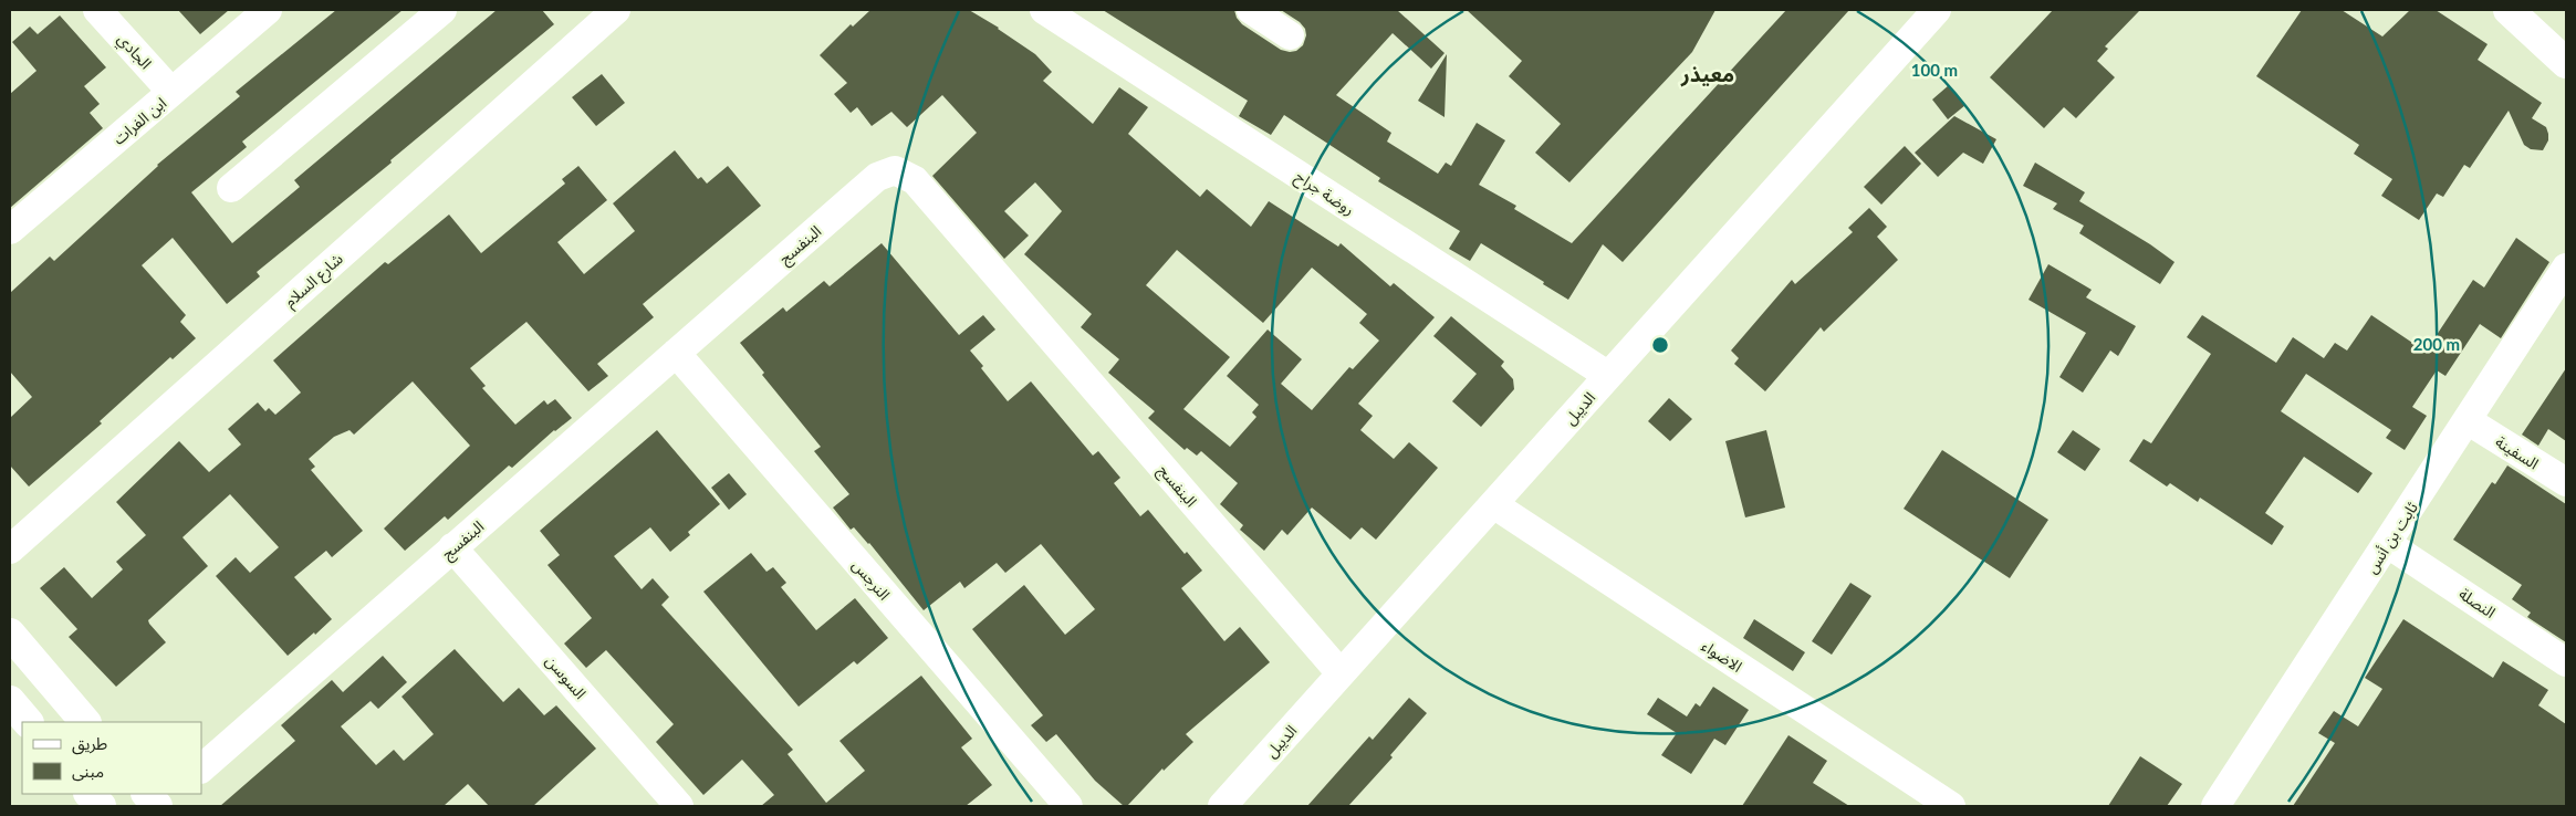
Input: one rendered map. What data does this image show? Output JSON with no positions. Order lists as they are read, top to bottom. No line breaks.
{"streets":{"street":["الجادي","ابن الفرات","روضة جراح","البنفسج","شارع السلام","الديبل","السفينة","ثابت بن أنس","النرجس","النصلة","الاضواء","السوسن"]},"crossings":[["الجادي","ابن الفرات"],["روضة جراح","الديبل"],["البنفسج","الديبل"],["البنفسج","النرجس"],["البنفسج","السوسن"],["الديبل","الاضواء"],["السفينة","ثابت بن أنس"],["ثابت بن أنس","النصلة"]],"districts":["معيذر"],"legend":["طريق","مبنى"],"rings":["100 m","200 m"]}
